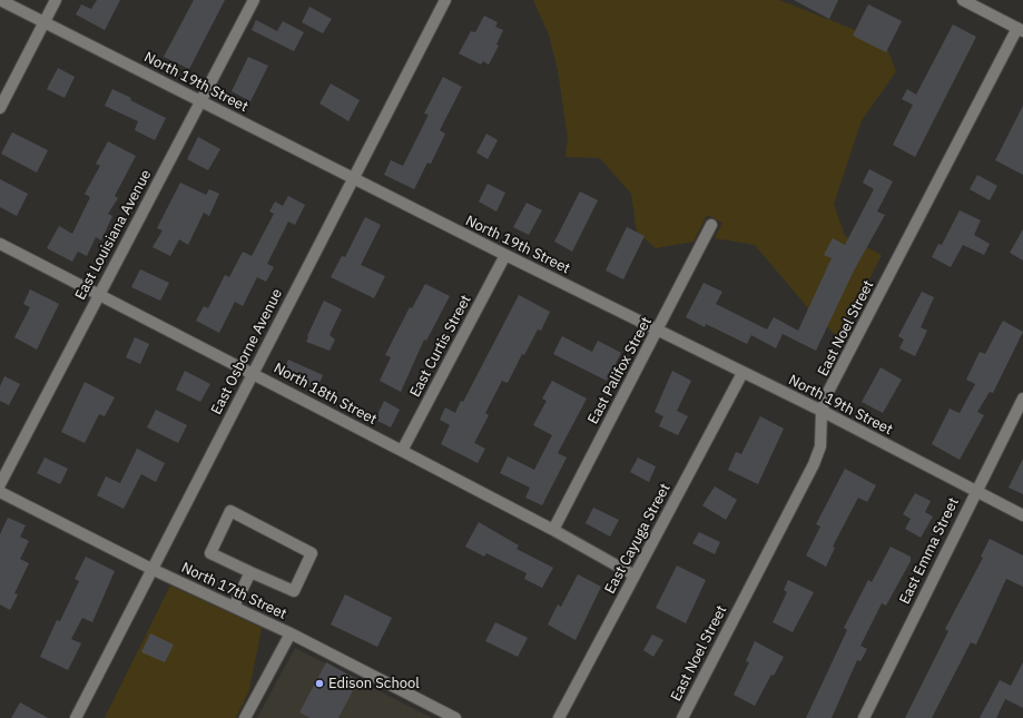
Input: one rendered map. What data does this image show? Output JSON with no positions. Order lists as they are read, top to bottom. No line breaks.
{"streets":{"street":["North 19th Street","East Louisiana Avenue","East Noel Street","East Curtis Street","East Osborne Avenue","East Palifox Street","North 18th Street","East Cayuga Street","East Emma Street","North 17th Street"]},"crossings":[["North 19th Street","East Louisiana Avenue"],["North 19th Street","East Noel Street"],["North 19th Street","East Curtis Street"],["North 19th Street","East Osborne Avenue"],["North 19th Street","East Palifox Street"],["North 19th Street","East Cayuga Street"],["North 19th Street","East Emma Street"],["East Louisiana Avenue","North 18th Street"],["East Curtis Street","North 18th Street"],["East Osborne Avenue","North 18th Street"],["East Osborne Avenue","North 17th Street"],["East Palifox Street","North 18th Street"],["North 18th Street","East Cayuga Street"]],"places":["Edison School"]}
